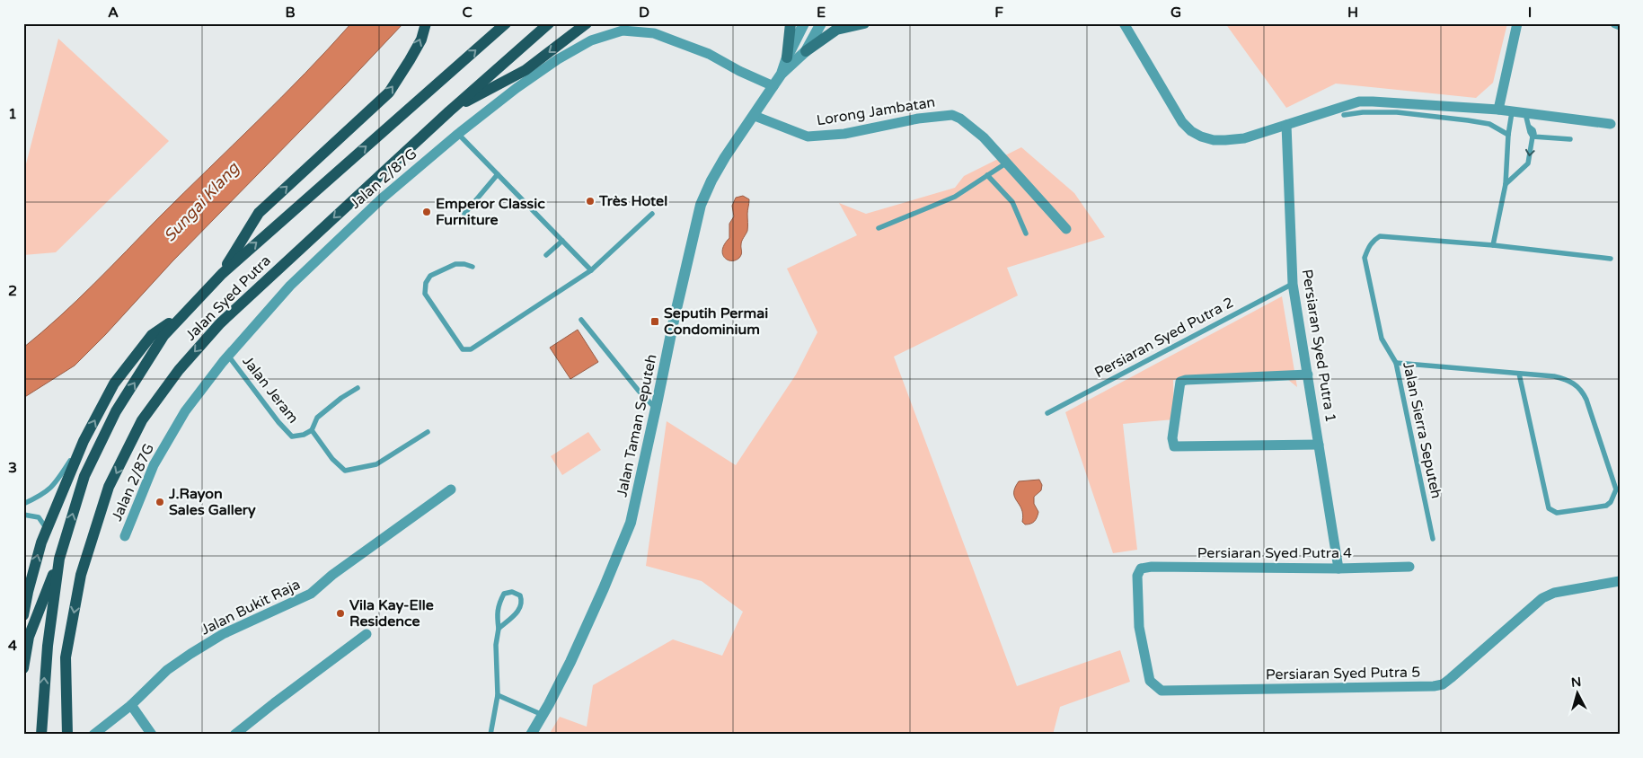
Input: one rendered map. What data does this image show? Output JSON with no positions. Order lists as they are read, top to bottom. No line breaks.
{"streets":{"main road":["Jalan Syed Putra"],"street":["Lorong Jambatan","Jalan 2/87G","Persiaran Syed Putra 1","Jalan Taman Seputeh","Persiaran Syed Putra 4","Jalan Bukit Raja","Persiaran Syed Putra 5"],"lane":["Persiaran Syed Putra 2","Jalan Jeram","Jalan Sierra Seputeh"]},"crossings":[["Lorong Jambatan","Jalan Taman Seputeh"],["Jalan 2/87G","Jalan Jeram"],["Jalan 2/87G","Jalan Taman Seputeh"],["Persiaran Syed Putra 2","Persiaran Syed Putra 1"],["Persiaran Syed Putra 1","Persiaran Syed Putra 4"],["Persiaran Syed Putra 4","Persiaran Syed Putra 5"]],"water":["Sungai Klang"],"places":{"other":["Très Hotel","Emperor Classic Furniture","J.Rayon Sales Gallery","Vila Kay-Elle Residence"],"transit":["Seputih Permai Condominium"]},"north":"top","grid":{"columns":["A","B","C","D","E","F","G","H","I"],"rows":["1","2","3","4"]}}
